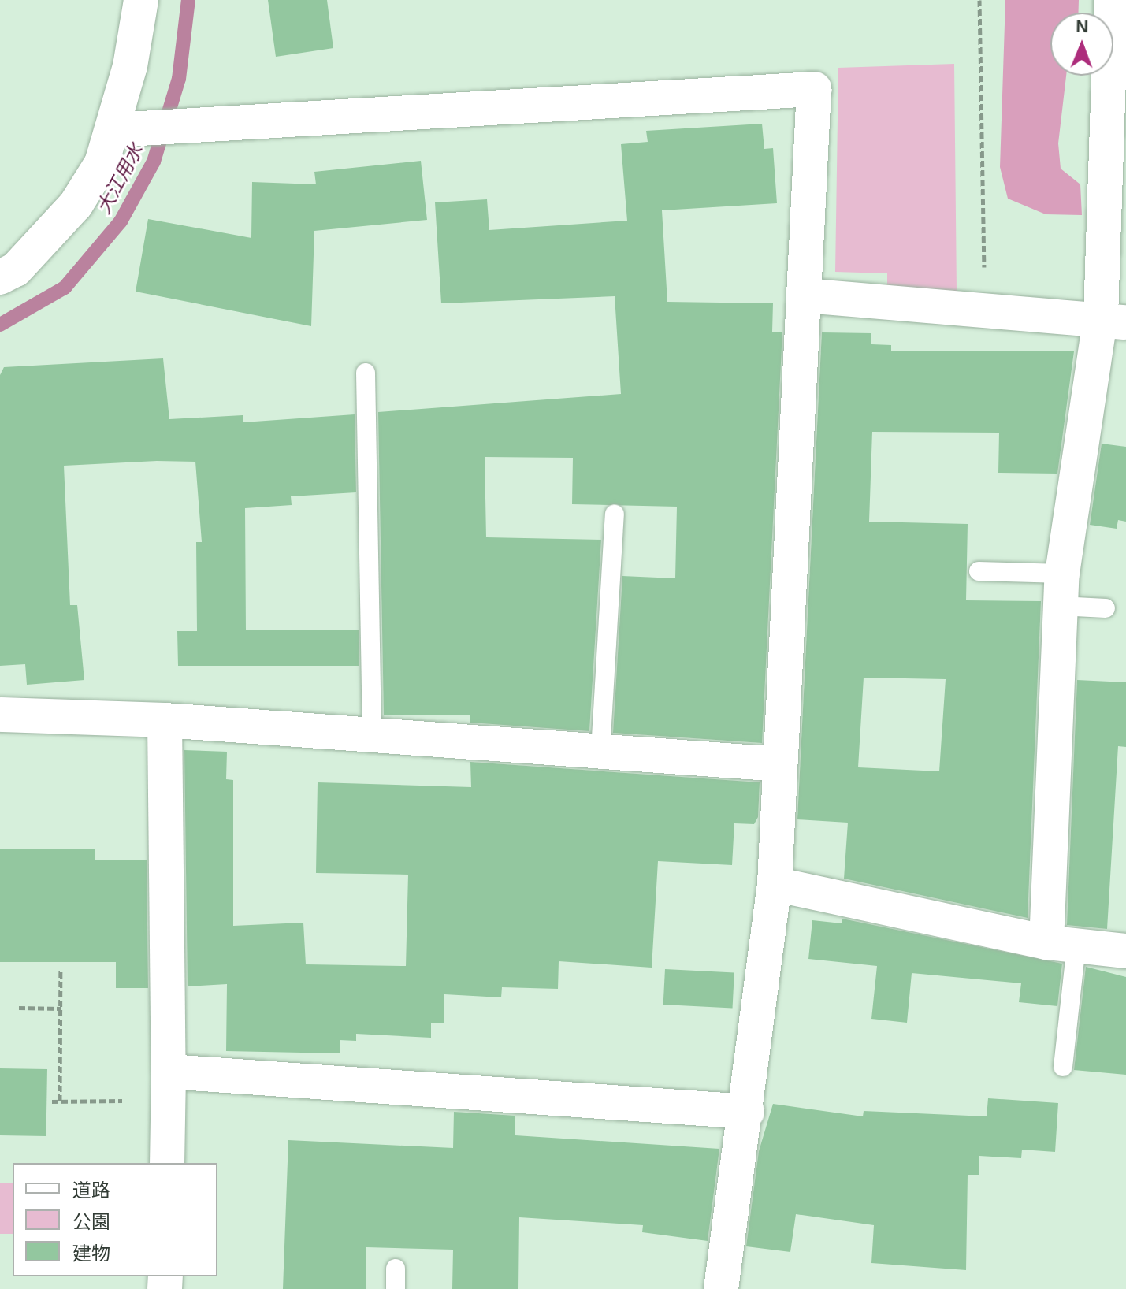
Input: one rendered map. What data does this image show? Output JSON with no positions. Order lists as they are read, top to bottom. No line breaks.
{"water":["大江用水"],"legend":["道路","公園","建物"],"north":"top"}
